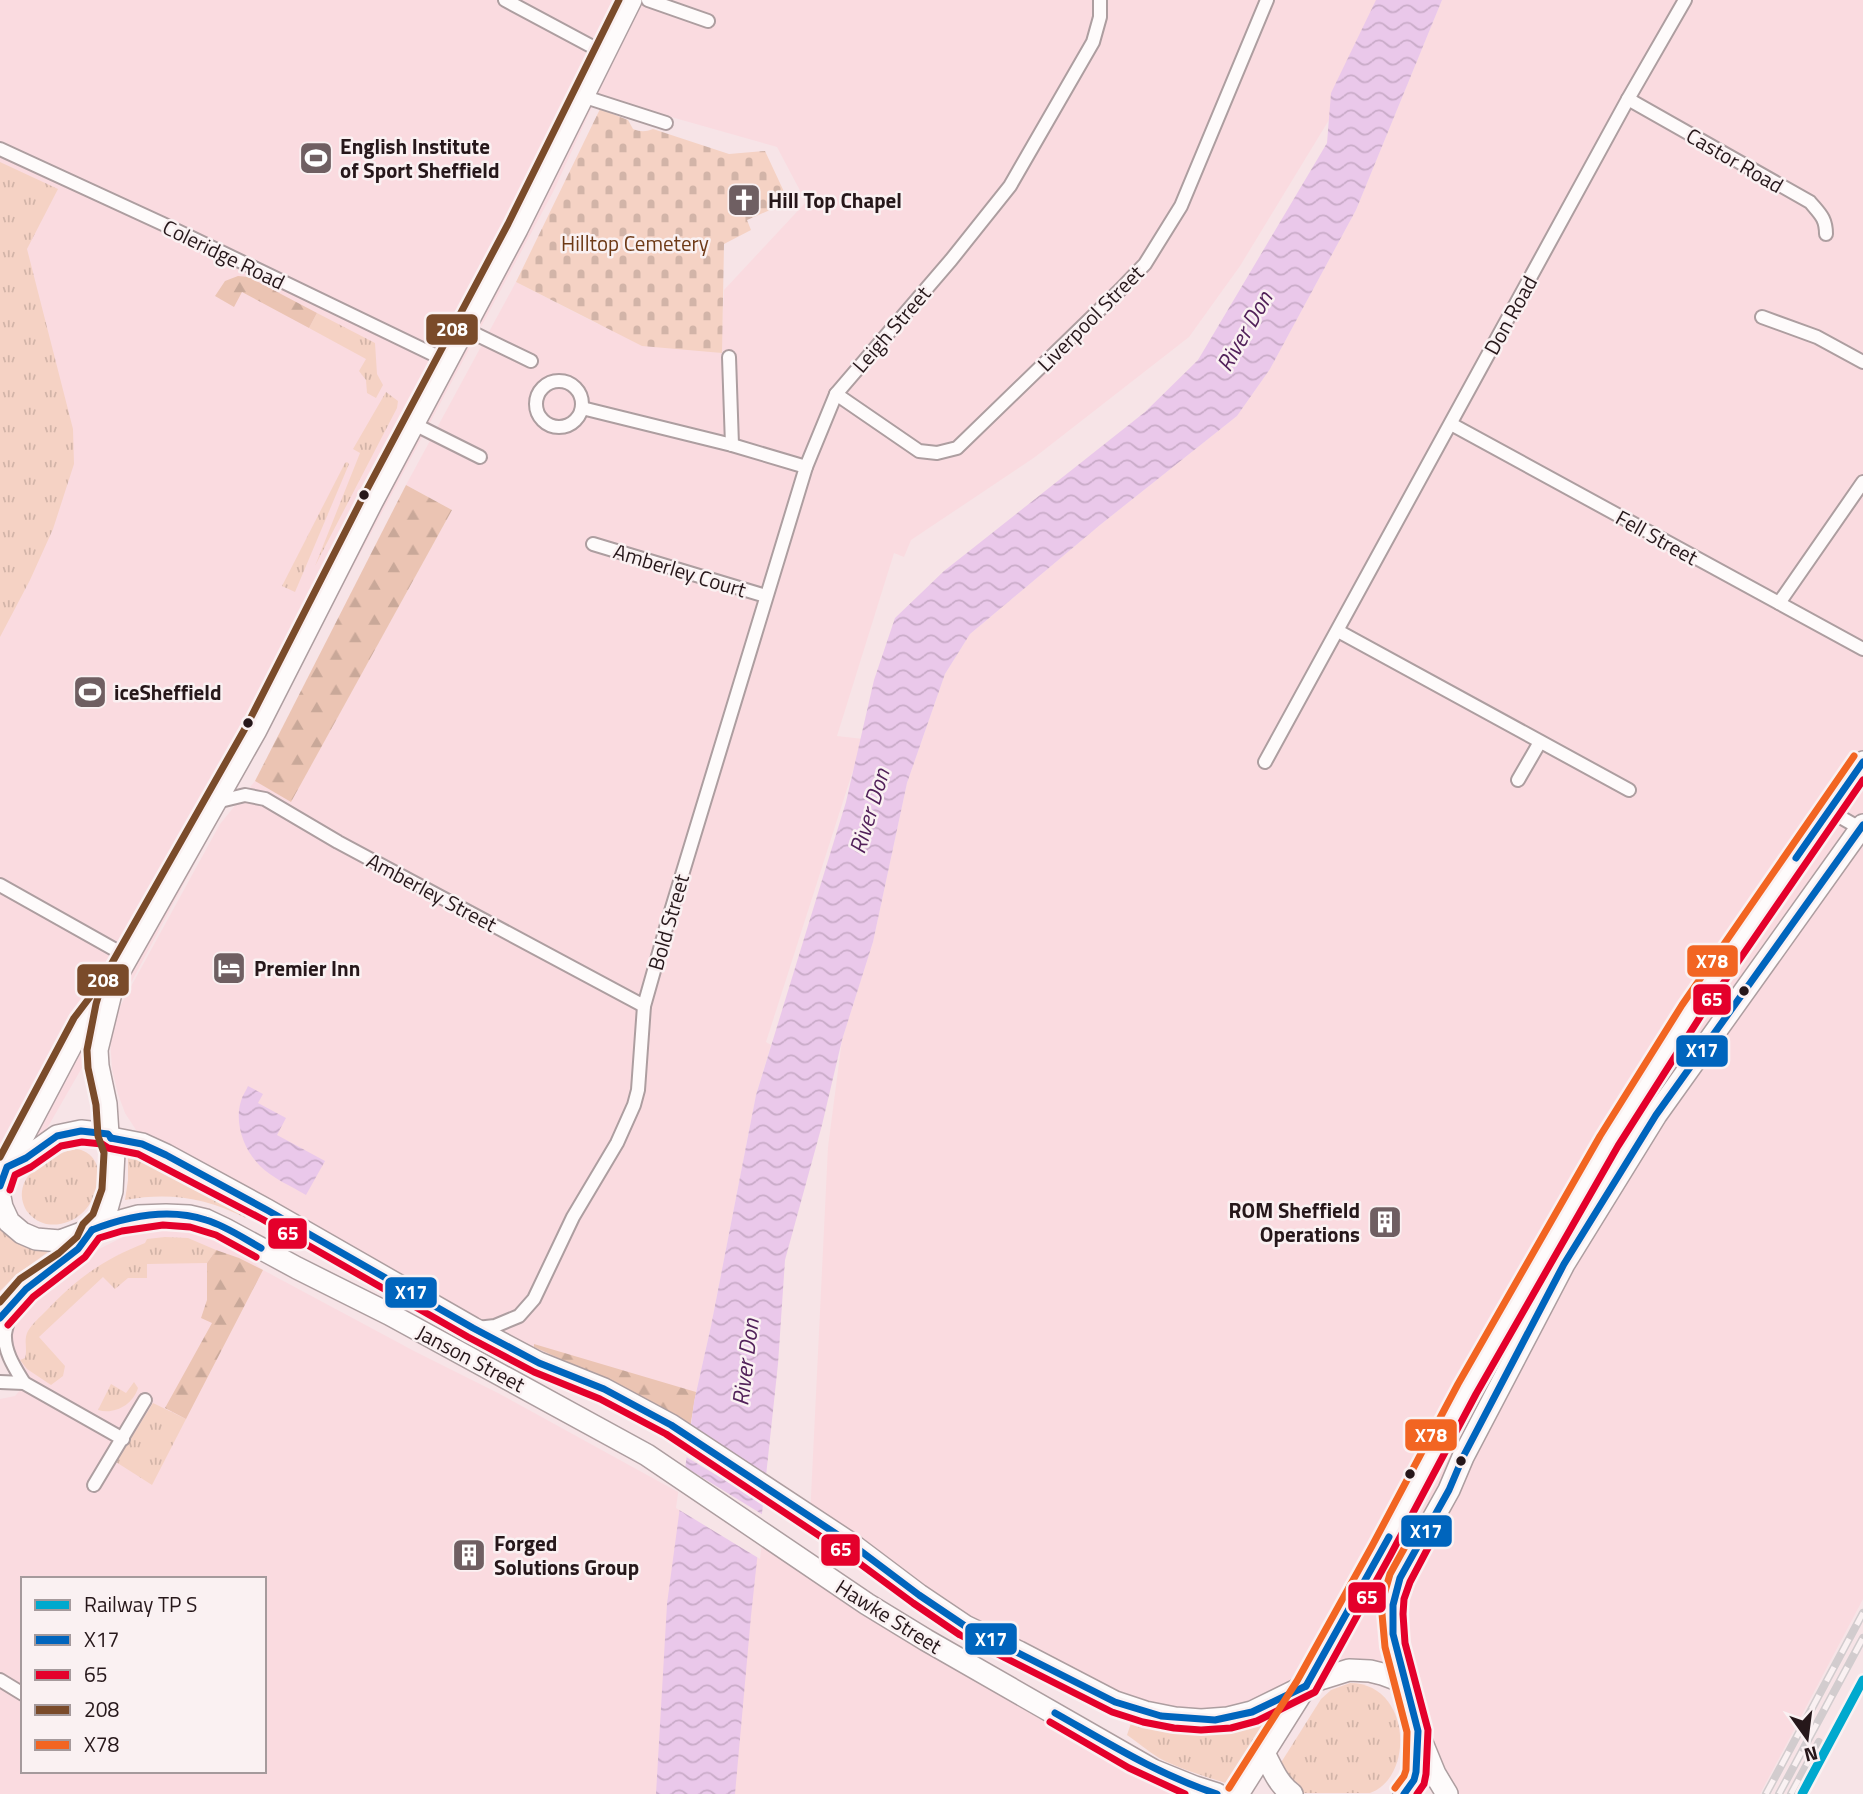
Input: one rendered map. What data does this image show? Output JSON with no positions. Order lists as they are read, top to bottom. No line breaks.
{"streets":{"main road":["Janson Street","Hawke Street"],"street":["Castor Road","Coleridge Road","Don Road","Liverpool Street","Leigh Street","Fell Street","Amberley Court","Amberley Street","Bold Street"]},"crossings":[["Castor Road","Don Road"],["Don Road","Fell Street"],["Liverpool Street","Leigh Street"],["Leigh Street","Bold Street"],["Amberley Court","Bold Street"],["Amberley Street","Bold Street"],["Bold Street","Janson Street"],["Janson Street","Hawke Street"]],"water":["River Don"],"parks":["Hilltop Cemetery"],"places":{"sports":["English Institute of Sport Sheffield","iceSheffield"],"church":["Hill Top Chapel"],"hotel":["Premier Inn"],"building":["ROM Sheffield Operations","Forged Solutions Group"]},"lines":["transit line 208","transit line X78","transit line X17","transit line 65"],"legend":["Railway TP S","X17","65","208","X78"],"north":"bottom"}
